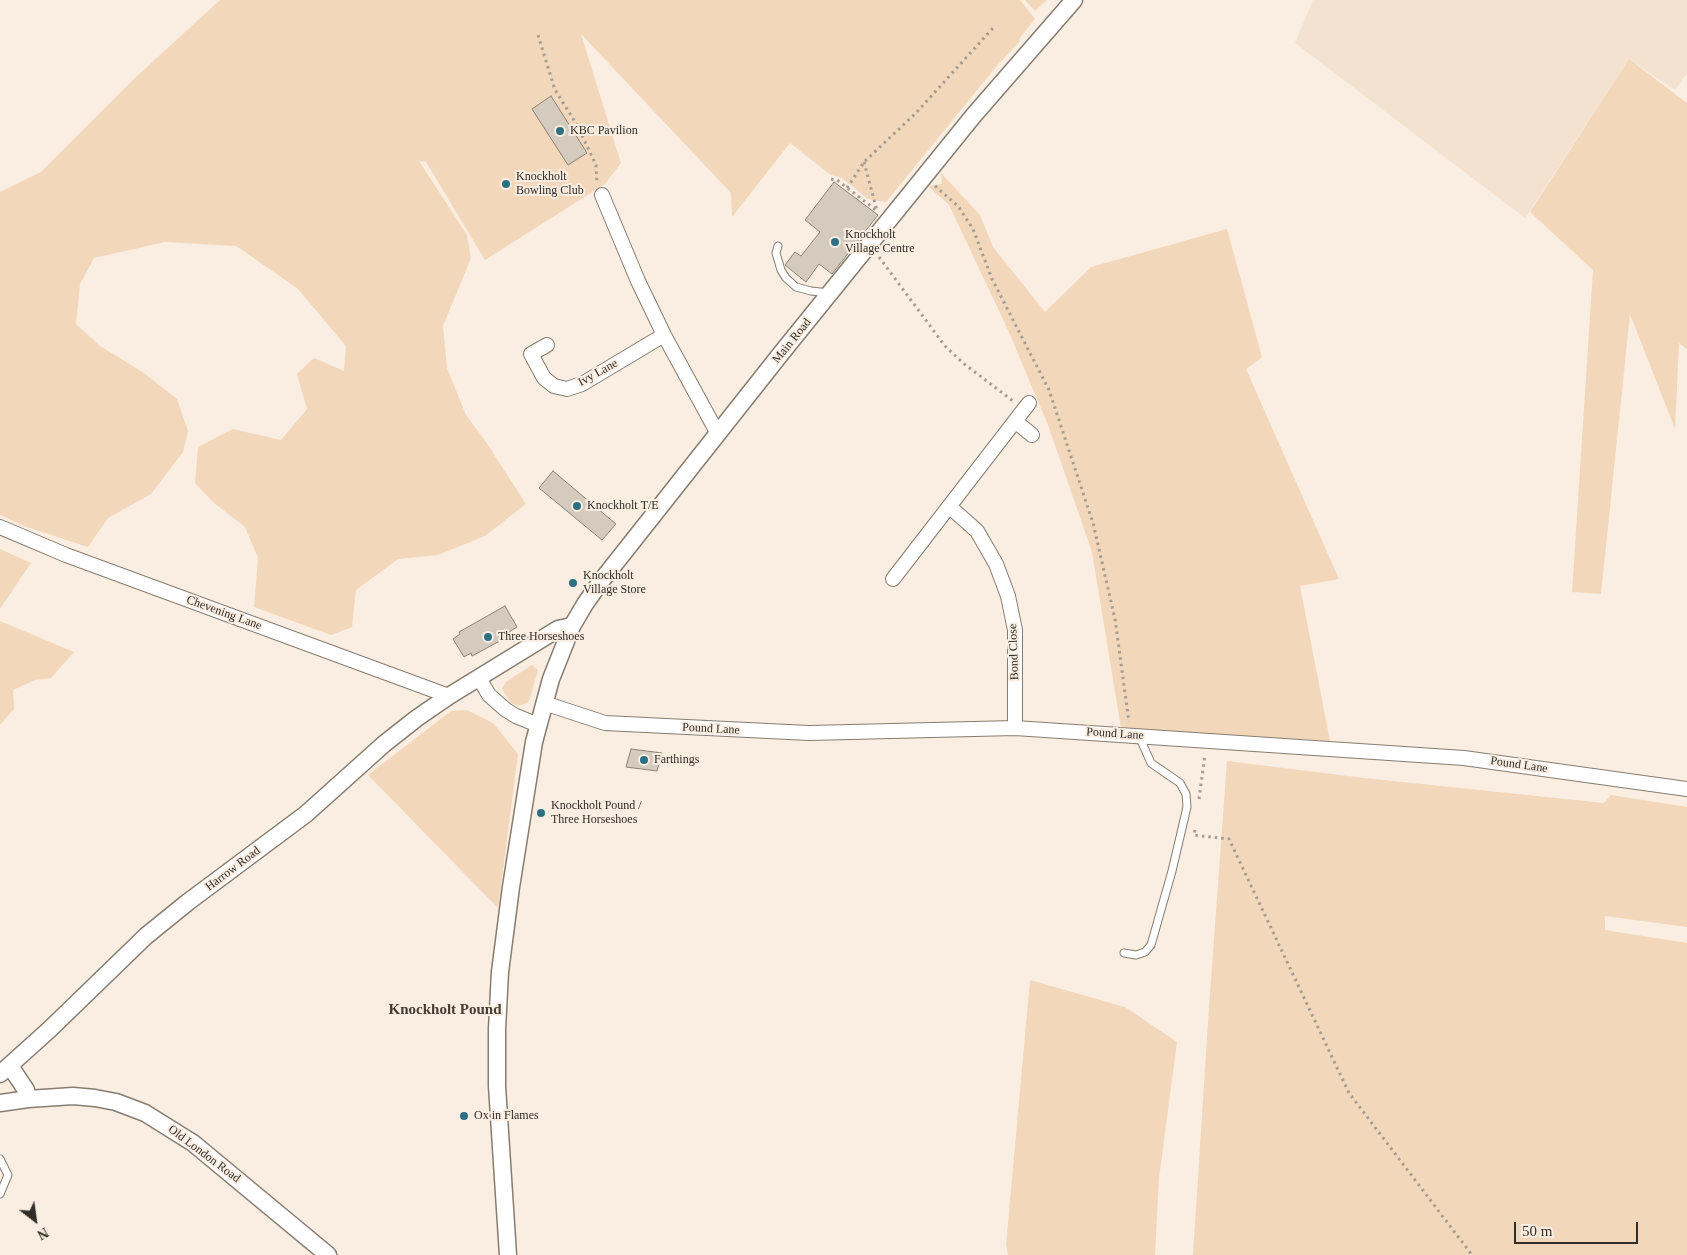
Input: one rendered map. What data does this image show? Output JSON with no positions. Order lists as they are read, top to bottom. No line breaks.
{"streets":{"street":["Main Road","Ivy Lane","Chevening Lane","Bond Close","Pound Lane","Harrow Road","Old London Road"]},"crossings":[["Main Road","Pound Lane"],["Main Road","Harrow Road"],["Chevening Lane","Harrow Road"],["Bond Close","Pound Lane"]],"districts":["Knockholt Pound"],"places":["KBC Pavilion","Knockholt Bowling Club","Knockholt Village Centre","Knockholt T/E","Knockholt Village Store","Three Horseshoes","Farthings","Knockholt Pound / Three Horseshoes","Ox in Flames"],"scale_bar":"50 m","north":"bottom right"}
